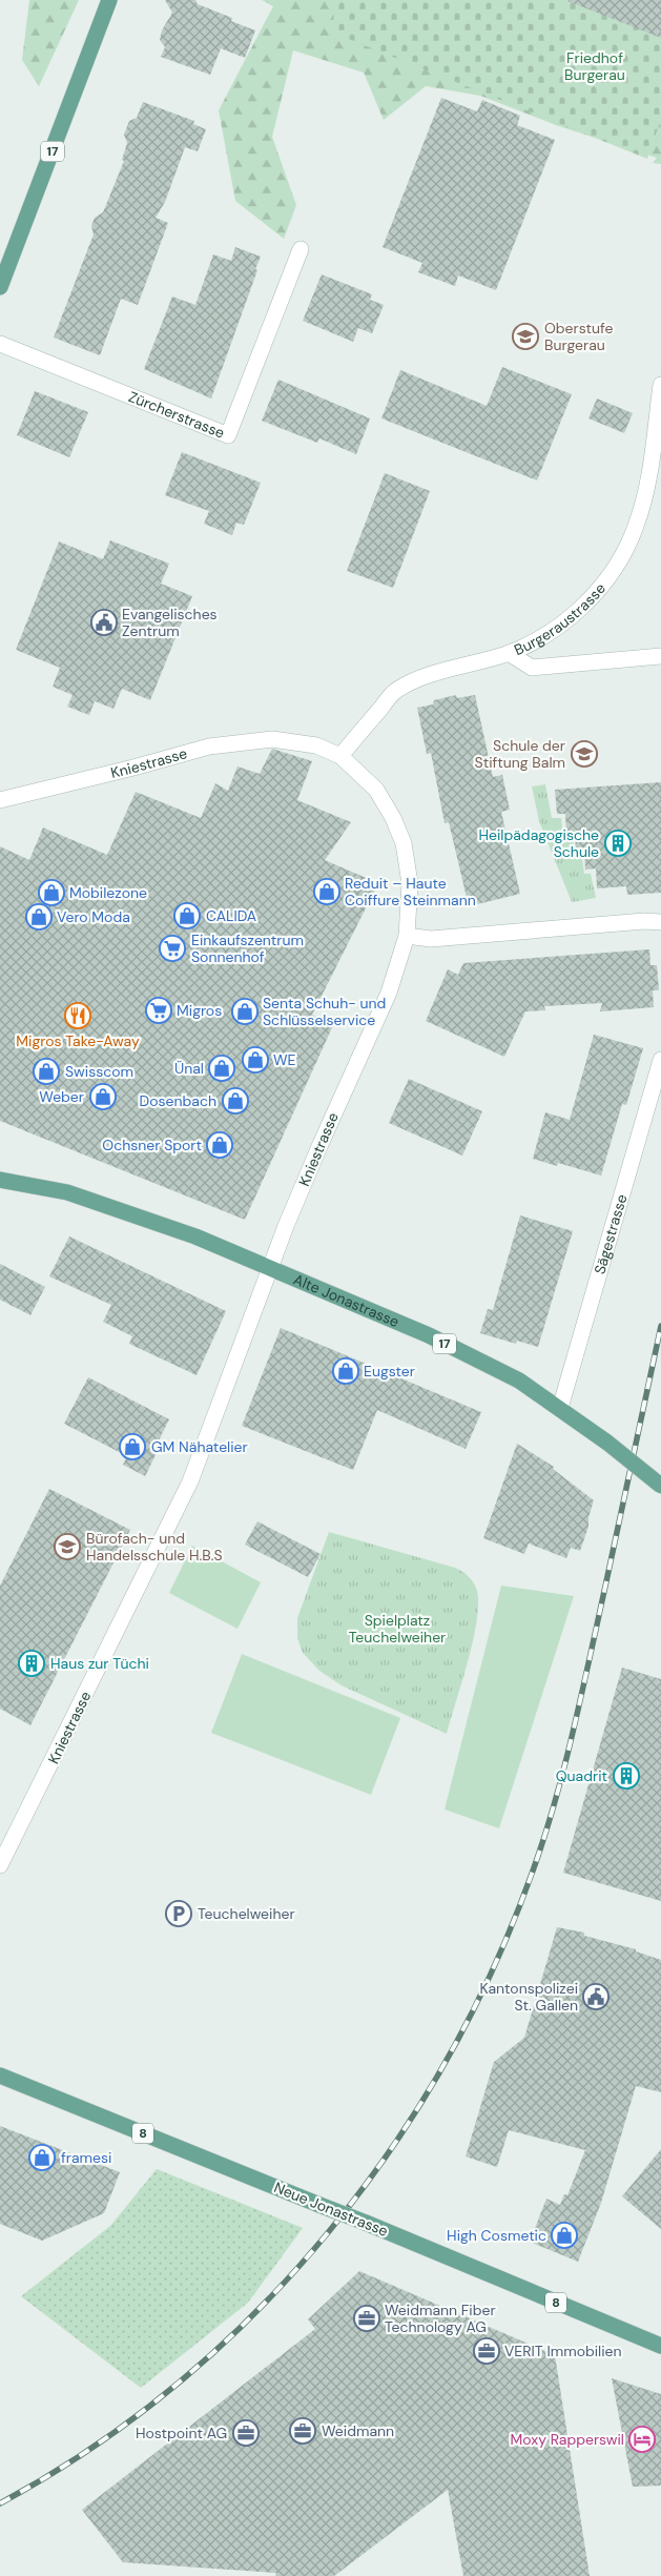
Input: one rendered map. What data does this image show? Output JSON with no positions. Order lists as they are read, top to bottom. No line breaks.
{"streets":{"main road":["17","Alte Jonastrasse","8","Neue Jonastrasse"],"street":["Zürcherstrasse","Burgeraustrasse","Kniestrasse","Sägestrasse"]},"crossings":[["Burgeraustrasse","Kniestrasse"],["Kniestrasse","Alte Jonastrasse"],["Sägestrasse","Alte Jonastrasse"]],"parks":["Friedhof Burgerau","Spielplatz Teuchelweiher"],"places":{"school or university":["Oberstufe Burgerau","Schule der Stiftung Balm","Bürofach- und Handelsschule H.B.S"],"public building":["Evangelisches Zentrum","Kantonspolizei St. Gallen"],"building":["Heilpädagogische Schule","Haus zur Tüchi","Quadrit"],"shop":["Reduit – Haute Coiffure Steinmann","Mobilezone","CALIDA","Vero Moda","Senta Schuh- und Schlüsselservice","WE","Ünal","Swisscom","Weber","Dosenbach","Ochsner Sport","Eugster","GM Nähatelier","framesi","High Cosmetic"],"supermarket":["Einkaufszentrum Sonnenhof","Migros"],"restaurant":["Migros Take-Away"],"parking":["Teuchelweiher"],"office":["Weidmann Fiber Technology AG","VERIT Immobilien","Weidmann","Hostpoint AG"],"hotel":["Moxy Rapperswil"]}}
